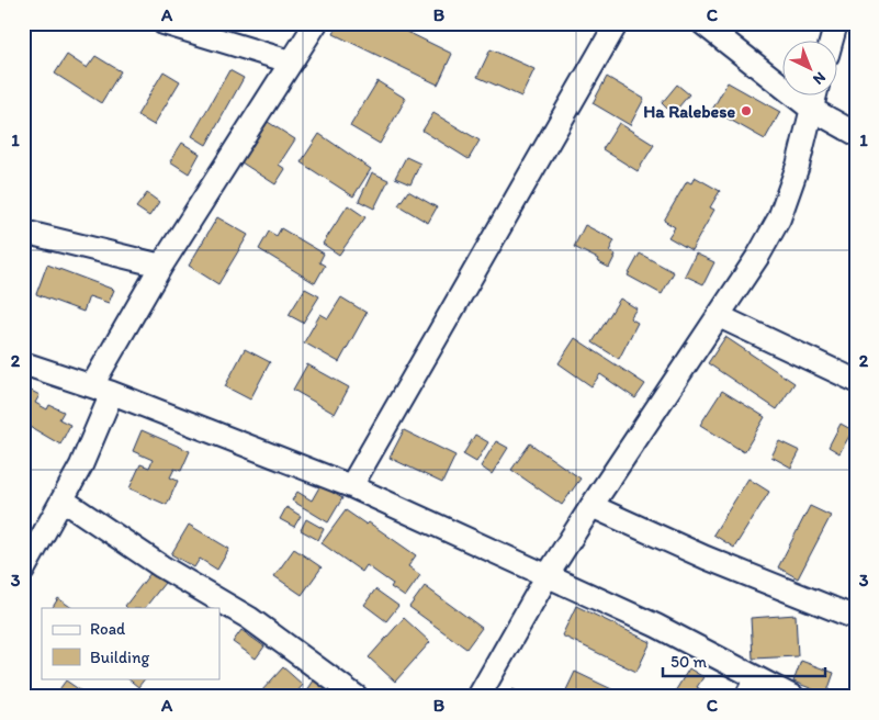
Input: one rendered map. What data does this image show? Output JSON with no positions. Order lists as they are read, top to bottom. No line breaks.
{"places":["Ha Ralebese"],"legend":["Road","Building"],"scale_bar":"50 m","north":"bottom right","grid":{"columns":["A","B","C"],"rows":["1","2","3"]}}
